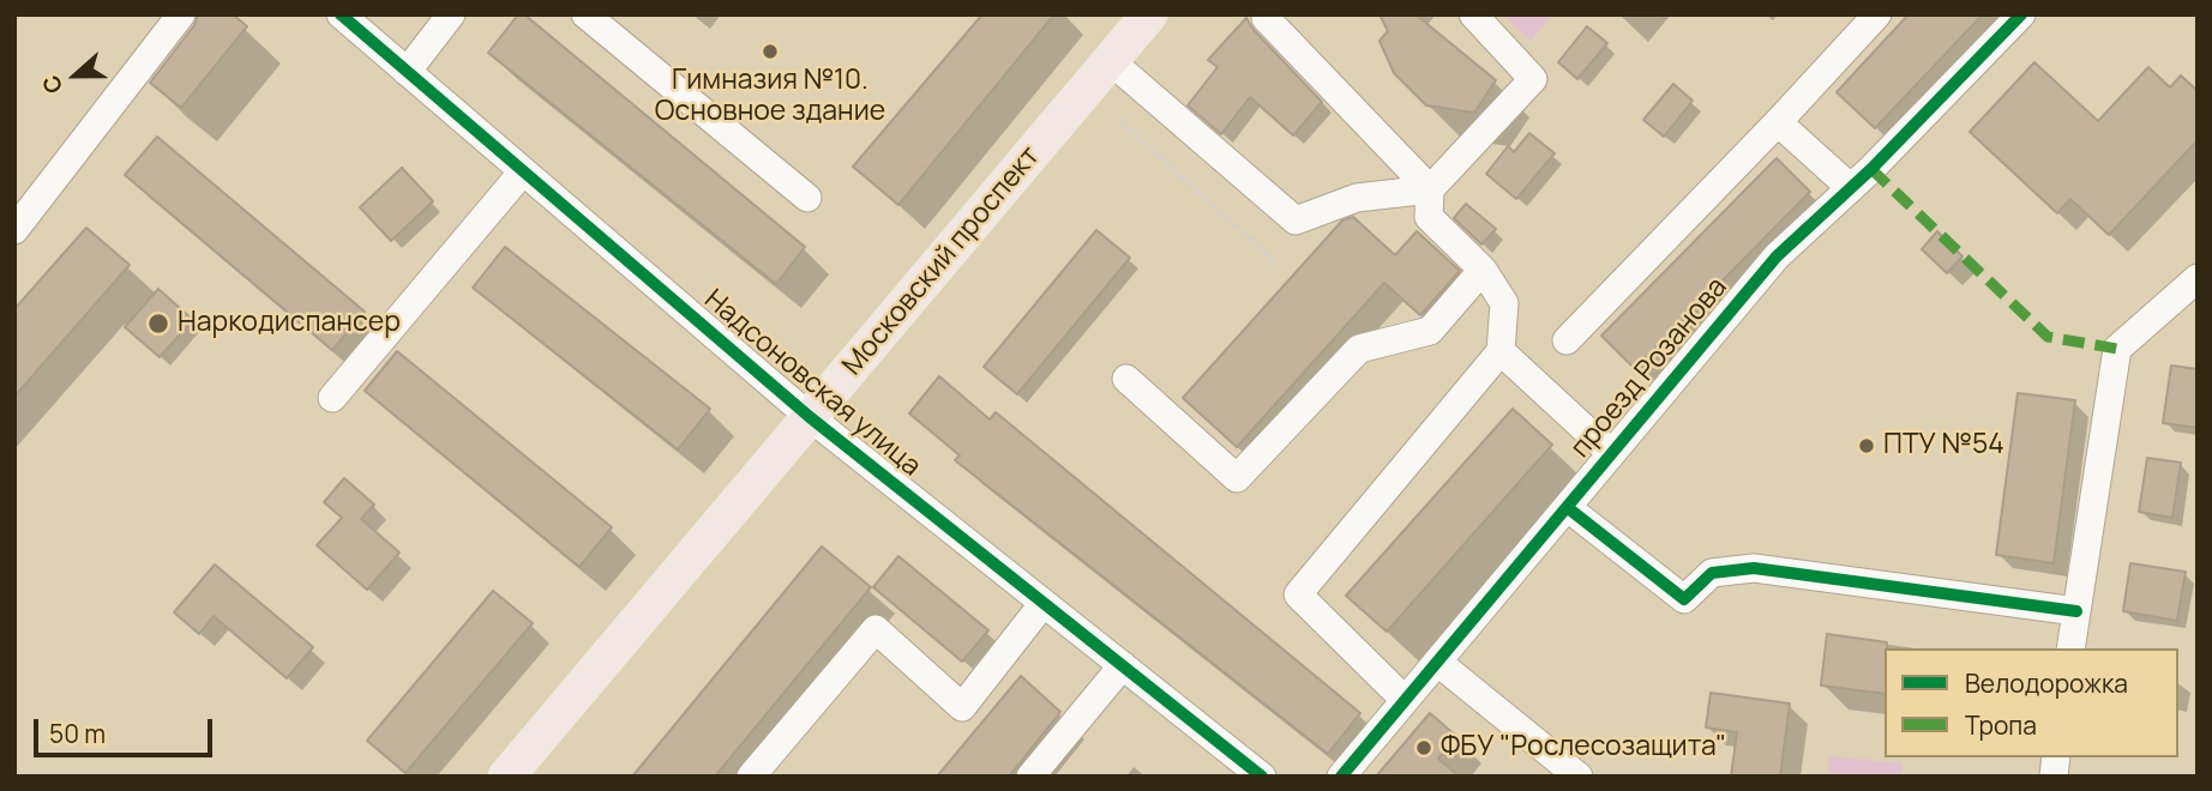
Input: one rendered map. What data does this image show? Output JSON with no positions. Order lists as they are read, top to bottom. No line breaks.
{"streets":{"main road":["Московский проспект"],"street":["проезд Розанова","Надсоновская улица"]},"crossings":[["Московский проспект","Надсоновская улица"]],"places":["Гимназия №10. Основное здание","Наркодиспансер","ПТУ №54","ФБУ \"Рослесозащита\""],"legend":["Велодорожка","Тропа"],"scale_bar":"50 m","north":"left"}
